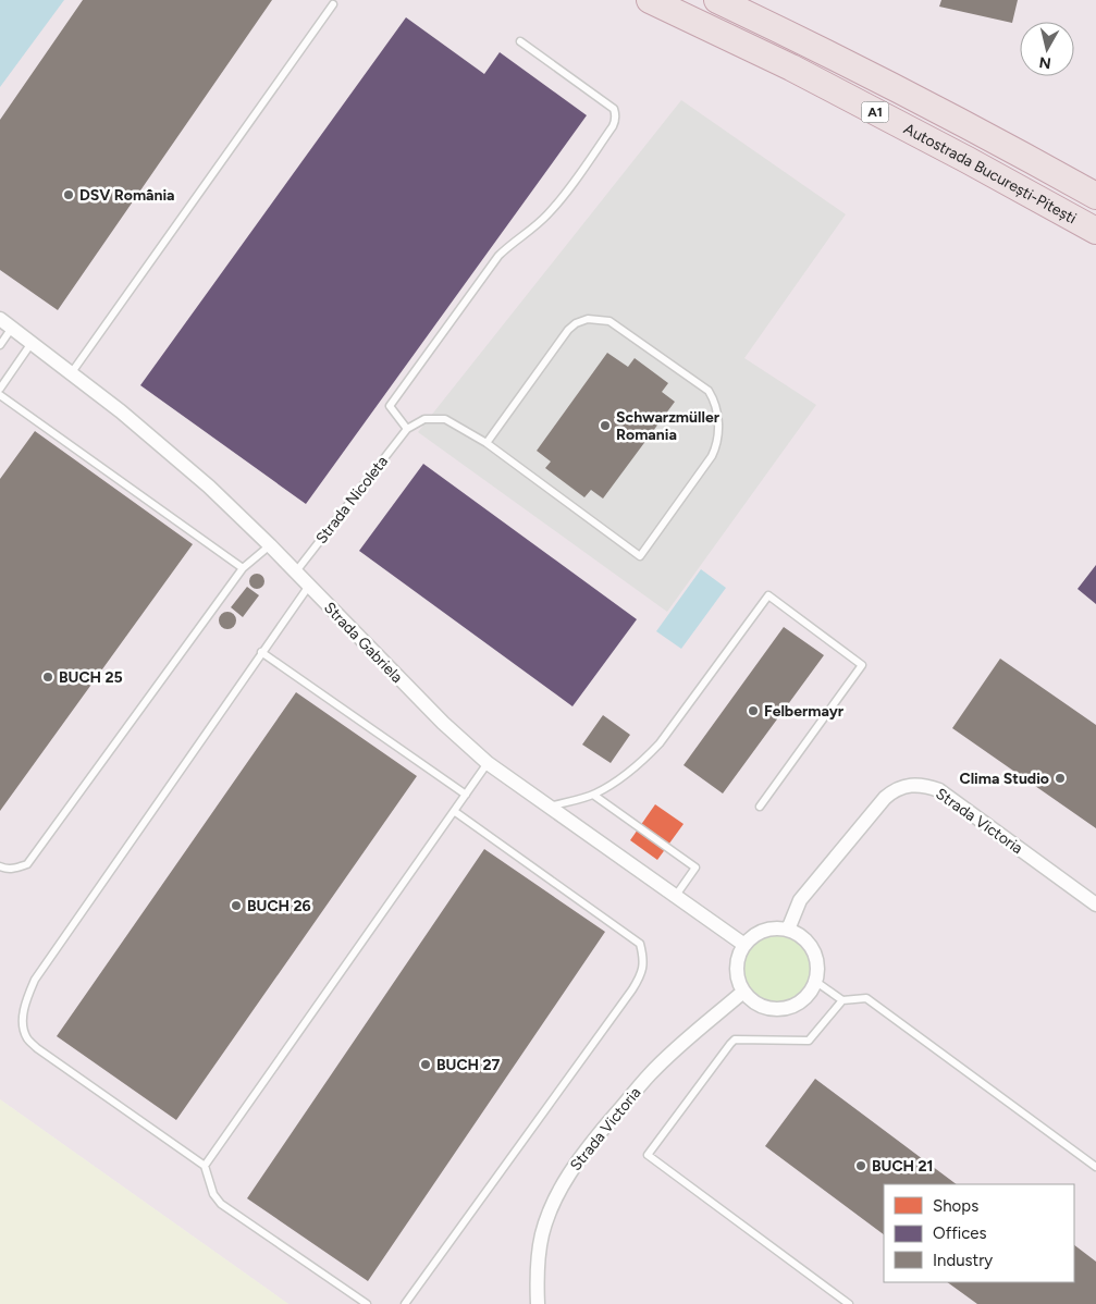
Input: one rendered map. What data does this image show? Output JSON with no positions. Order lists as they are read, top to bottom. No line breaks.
{"streets":{"highway":["A1","Autostrada București-Pitești"],"street":["Strada Gabriela","Strada Victoria"],"lane":["Strada Nicoleta"]},"crossings":[["Strada Nicoleta","Strada Gabriela"],["Strada Gabriela","Strada Victoria"]],"places":["DSV România","Schwarzmüller Romania","BUCH 25","Felbermayr","Clima Studio","BUCH 26","BUCH 27","BUCH 21"],"legend":["Shops","Offices","Industry"],"north":"bottom"}
